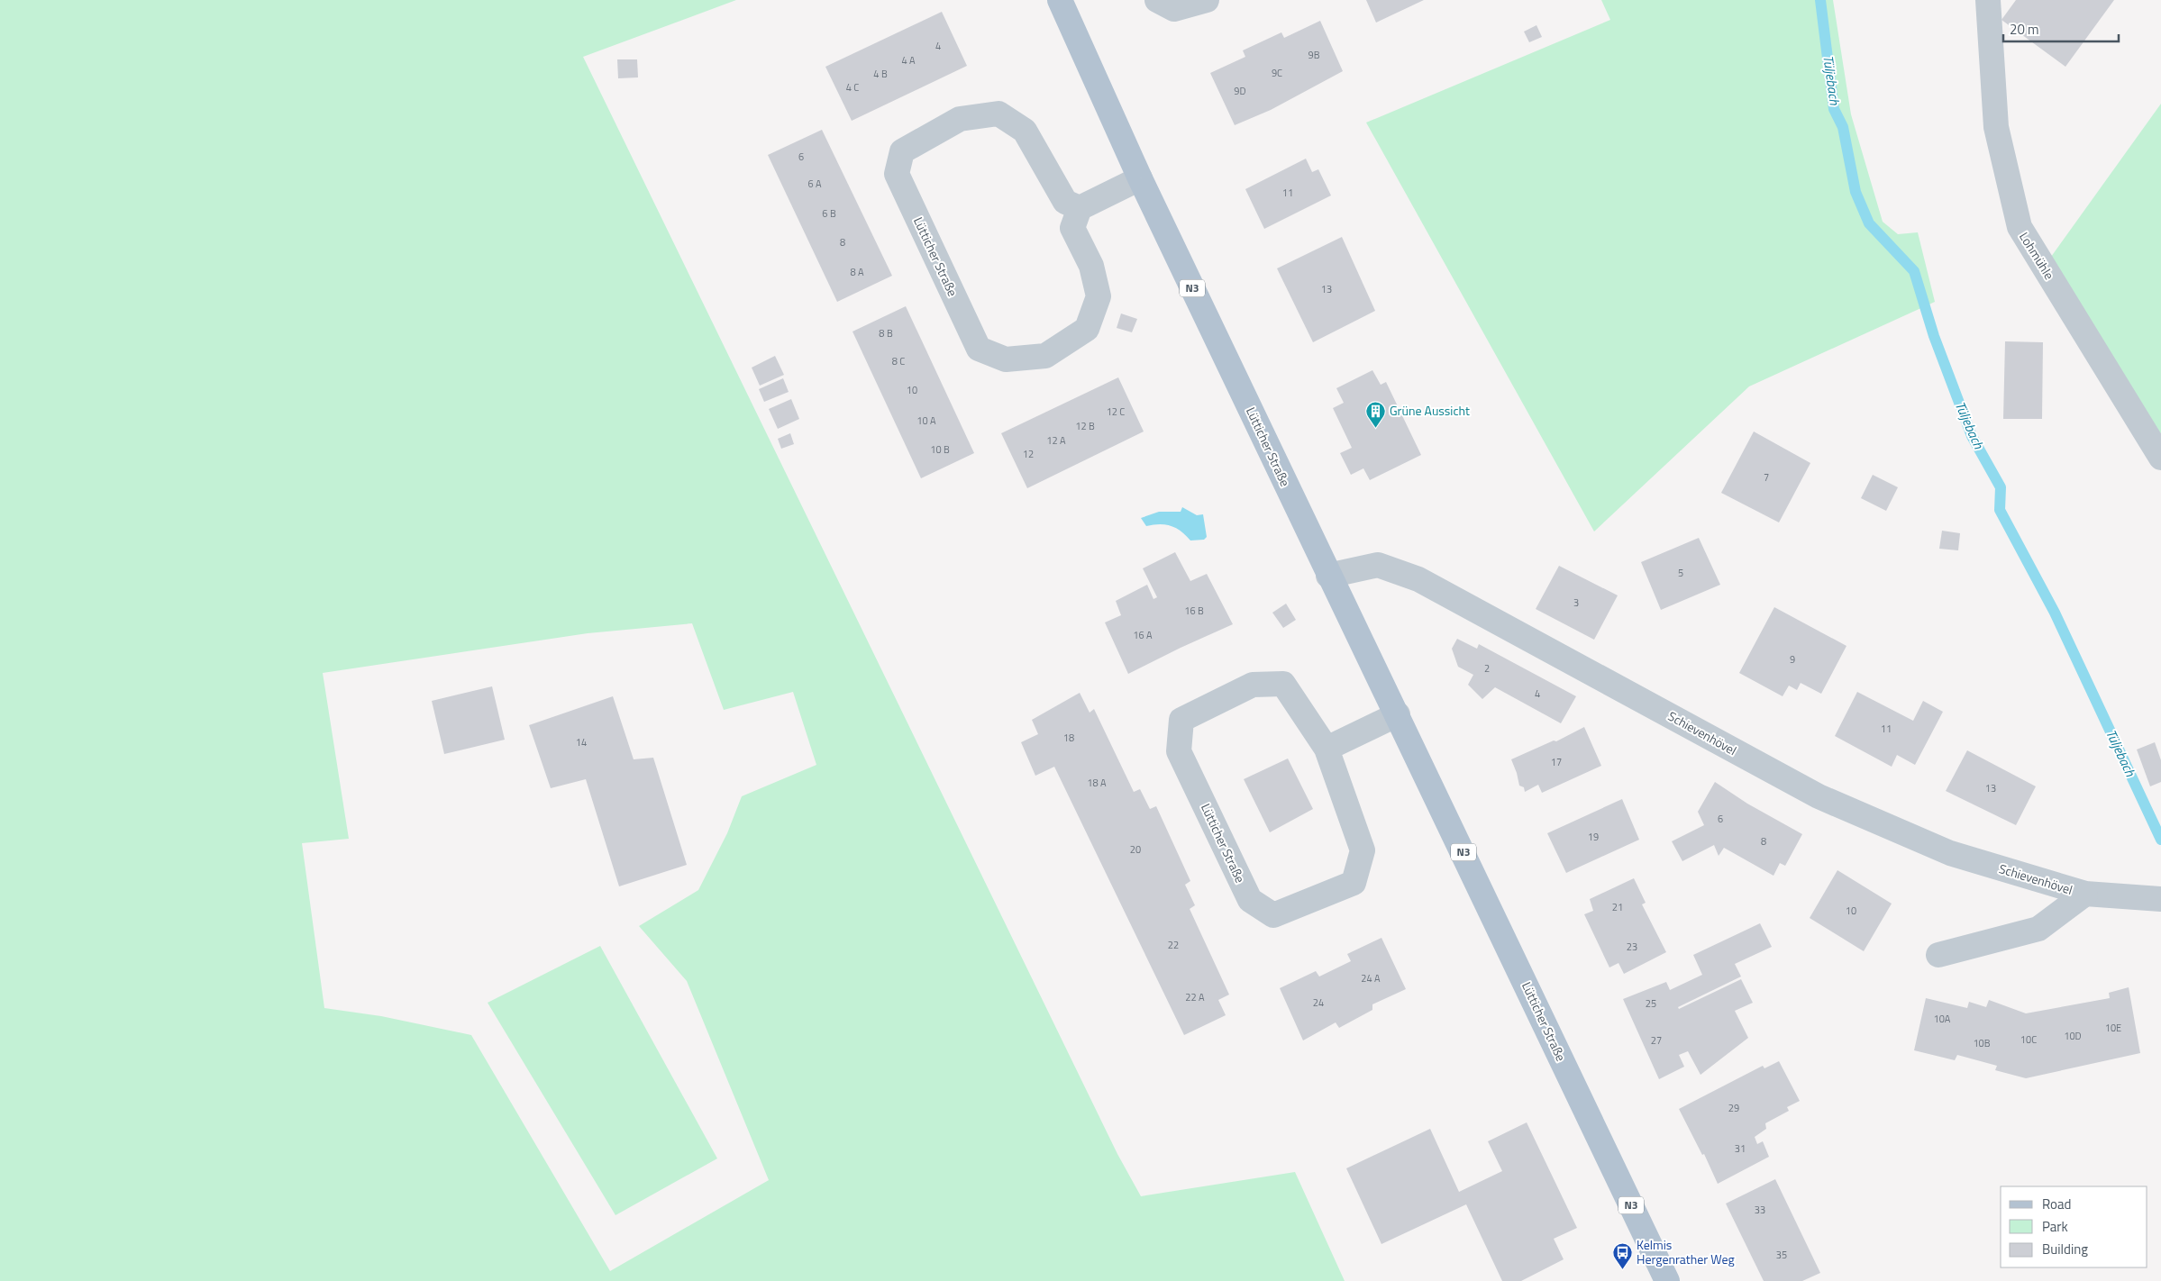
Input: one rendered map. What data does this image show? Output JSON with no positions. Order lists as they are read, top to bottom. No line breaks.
{"streets":{"main road":["Lütticher Straße","N3"],"street":["Lohmühle","Schievenhövel"]},"crossings":[["Lütticher Straße","Schievenhövel"]],"water":["Tüljebach"],"places":{"building":["Grüne Aussicht"],"bus stop":["Kelmis Hergenrather Weg"]},"house_numbers":["4","9B","4 A","9C","4 B","4 C","9D","6","6 A","11","6 B","8","8 A","13","8 B","8 C","10","12 C","10 A","12 B","12 A","10 B","12","7","5","3","16 B","16 A","9","2","4","11","18","14","17","18 A","13","6","19","8","20","21","10","22","23","24 A","22 A","24","25","10A","10E","10D","10C","27","10B","29","31","33","35"],"legend":["Road","Park","Building"],"scale_bar":"20 m"}
